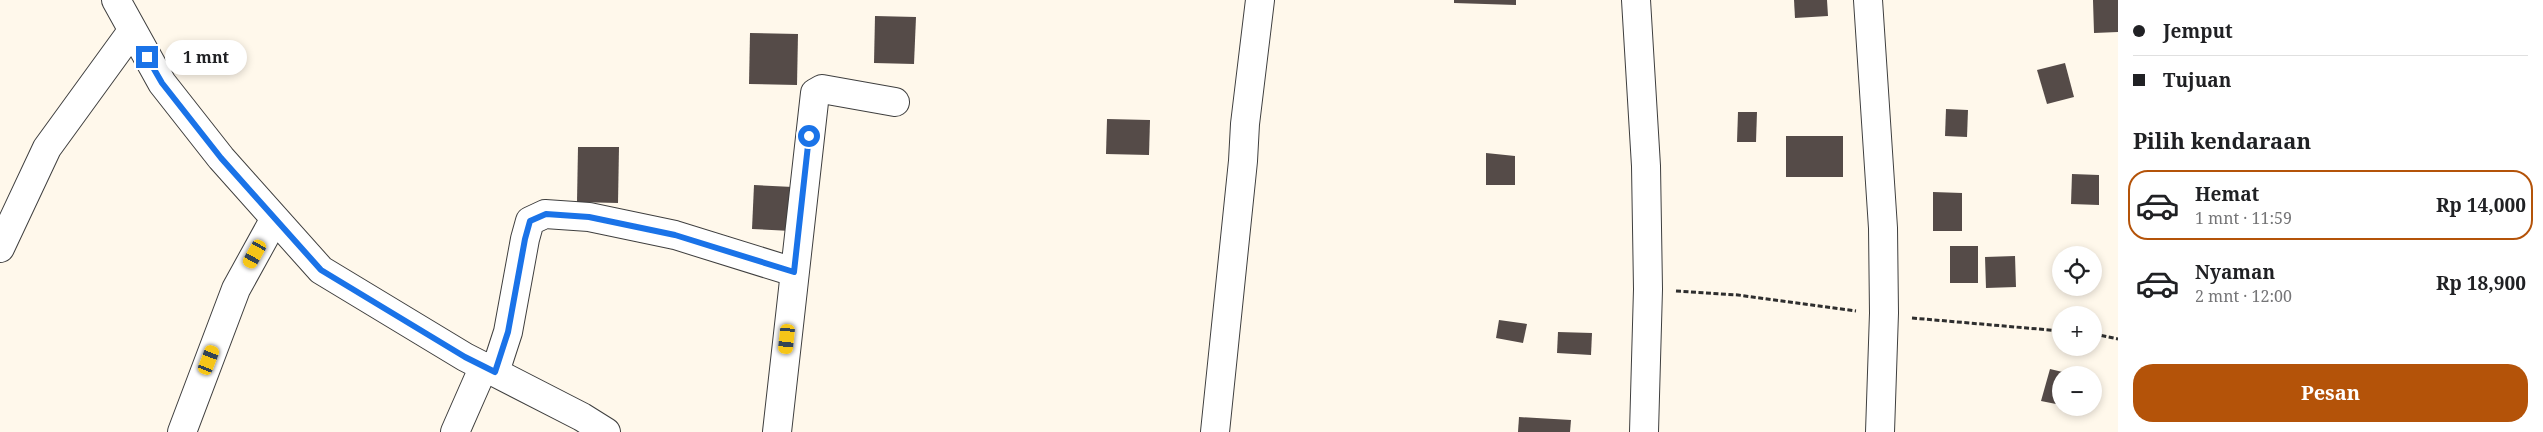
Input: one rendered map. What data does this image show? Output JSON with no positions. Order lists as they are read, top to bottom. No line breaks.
{"page":{"banner":["Jemput","Tujuan"],"bubble":"1 mnt","heading":"Pilih kendaraan","list":[{"name":"Hemat","note":"1 mnt · 11:59","value":"Rp 14,000"},{"name":"Nyaman","note":"2 mnt · 12:00","value":"Rp 18,900"}],"map_buttons":["+","−"],"buttons":"Pesan"}}
